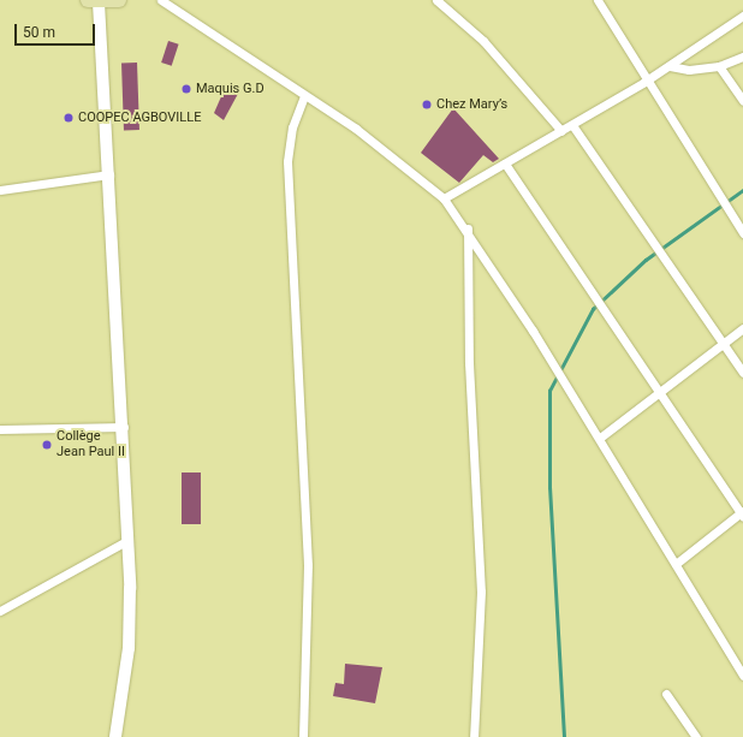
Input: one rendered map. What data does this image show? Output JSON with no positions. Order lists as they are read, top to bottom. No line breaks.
{"places":["Maquis G.D","Chez Mary’s","COOPEC AGBOVILLE","Collège Jean Paul II"],"scale_bar":"50 m"}
